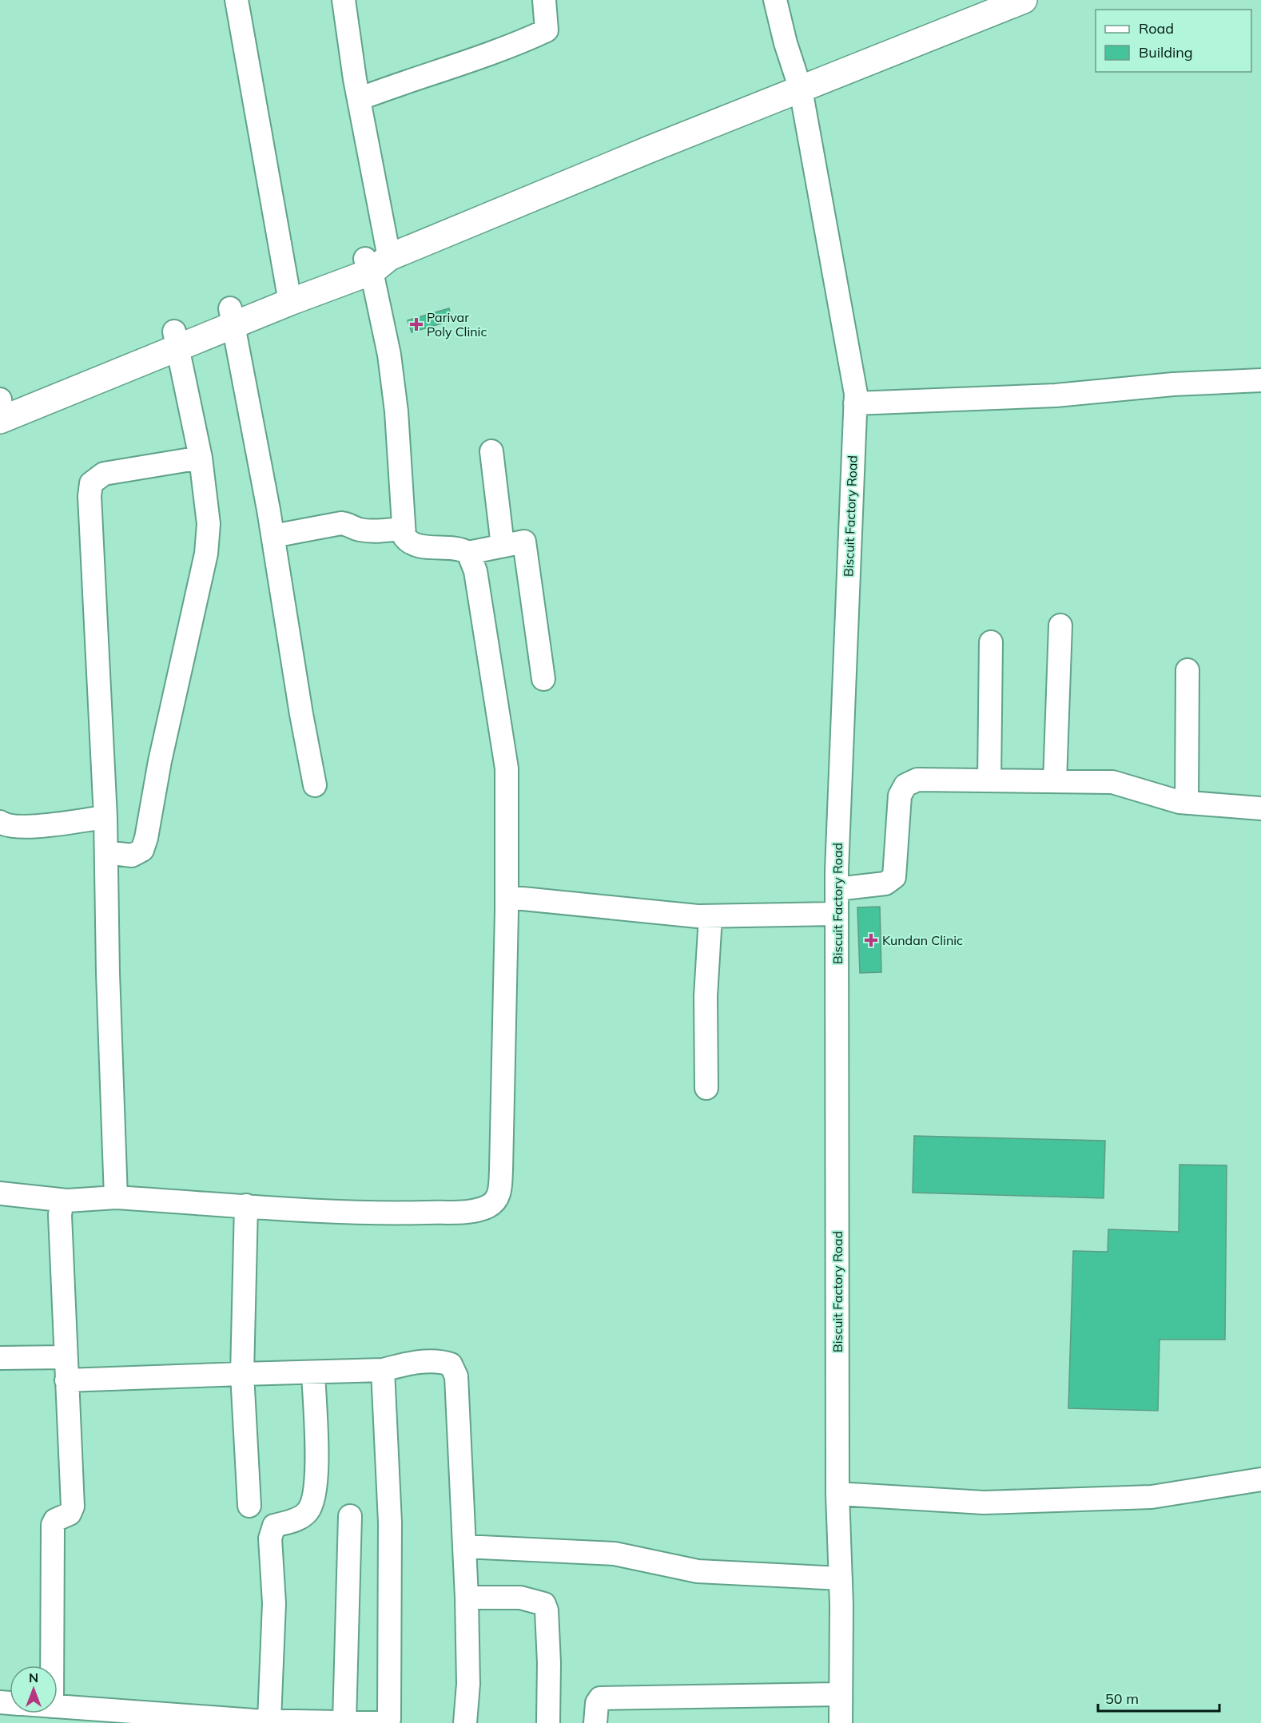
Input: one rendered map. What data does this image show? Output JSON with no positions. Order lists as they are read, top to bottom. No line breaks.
{"streets":{"street":["Biscuit Factory Road"]},"places":{"health":["Parivar Poly Clinic","Kundan Clinic"]},"legend":["Road","Building"],"scale_bar":"50 m","north":"top"}
